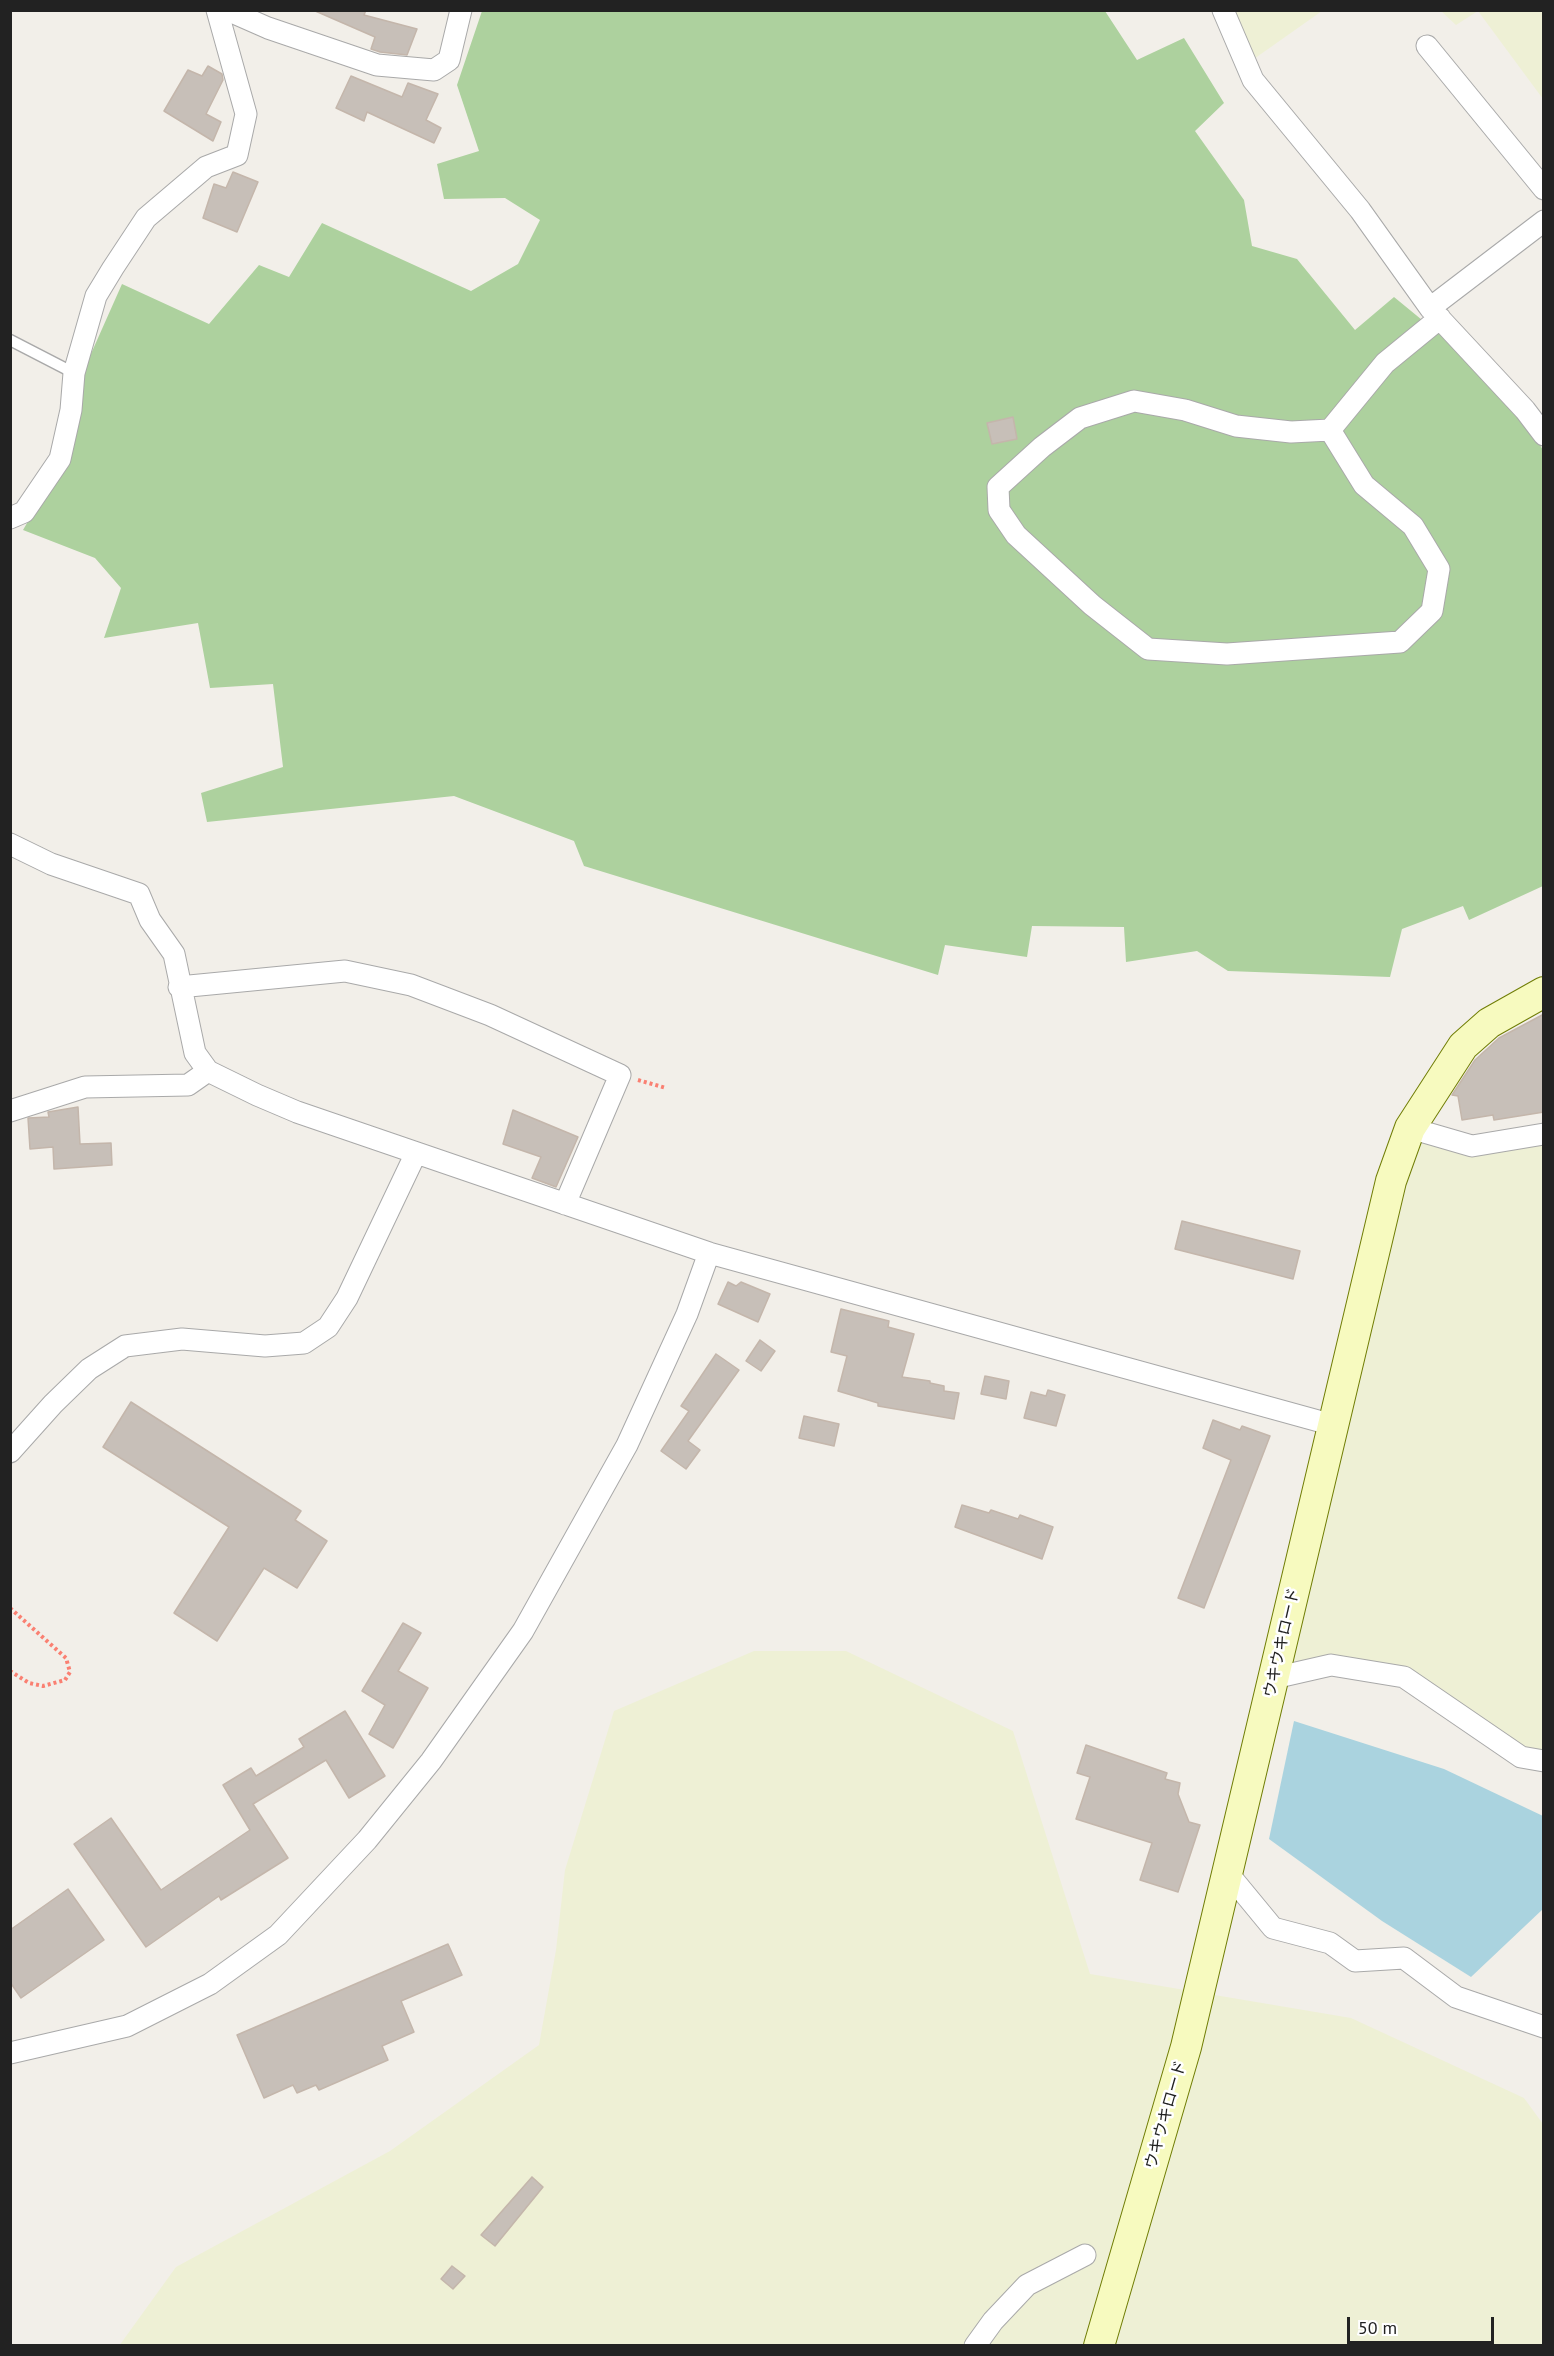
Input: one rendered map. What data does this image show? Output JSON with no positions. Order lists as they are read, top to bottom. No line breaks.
{"streets":{"street":["ウキウキロード"]},"scale_bar":"50 m"}
